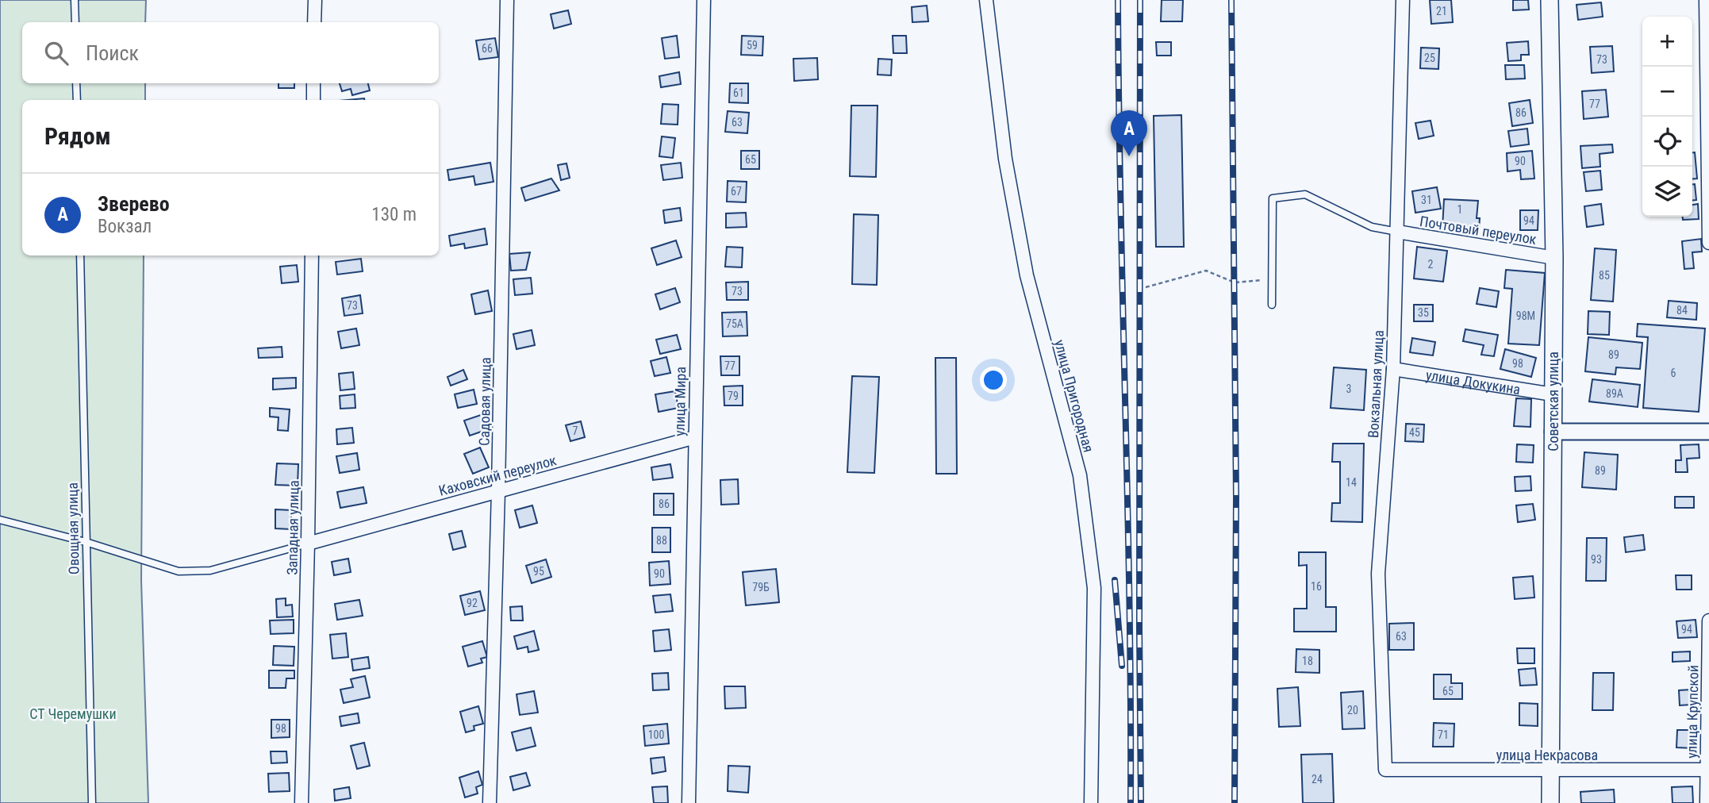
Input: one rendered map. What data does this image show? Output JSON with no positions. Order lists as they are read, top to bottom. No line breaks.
{"streets":{"main road":["Советская улица"],"street":["Почтовый переулок","улица Докукина","Вокзальная улица","улица Пригородная","Садовая улица","улица Мира","Каховский переулок","Западная улица","улица Крупской","улица Некрасова"],"lane":["Овощная улица"]},"crossings":[["Почтовый переулок","Вокзальная улица"],["Почтовый переулок","Советская улица"],["улица Докукина","Вокзальная улица"],["улица Докукина","Советская улица"],["Вокзальная улица","улица Некрасова"],["Садовая улица","Каховский переулок"],["улица Мира","Каховский переулок"],["Советская улица","улица Некрасова"],["Каховский переулок","Западная улица"],["улица Крупской","улица Некрасова"]],"parks":["СТ Черемушки"],"house_numbers":["21","59","66","25","73","61","77","86","63","65","90","67","31","1","94","2","85","73","73","84","35","98М","75А","89","98","77","6","3","89А","79","7","45","89","14","86","88","93","95","90","16","79Б","92","94","63","18","65","20","98","100","71","24"],"page":{"map_buttons":["+","−"],"search":"Поиск","heading":"Рядом","pins":"A","list":[{"mark":"A","name":"Зверево","note":"Вокзал","value":"130 m"}]}}
